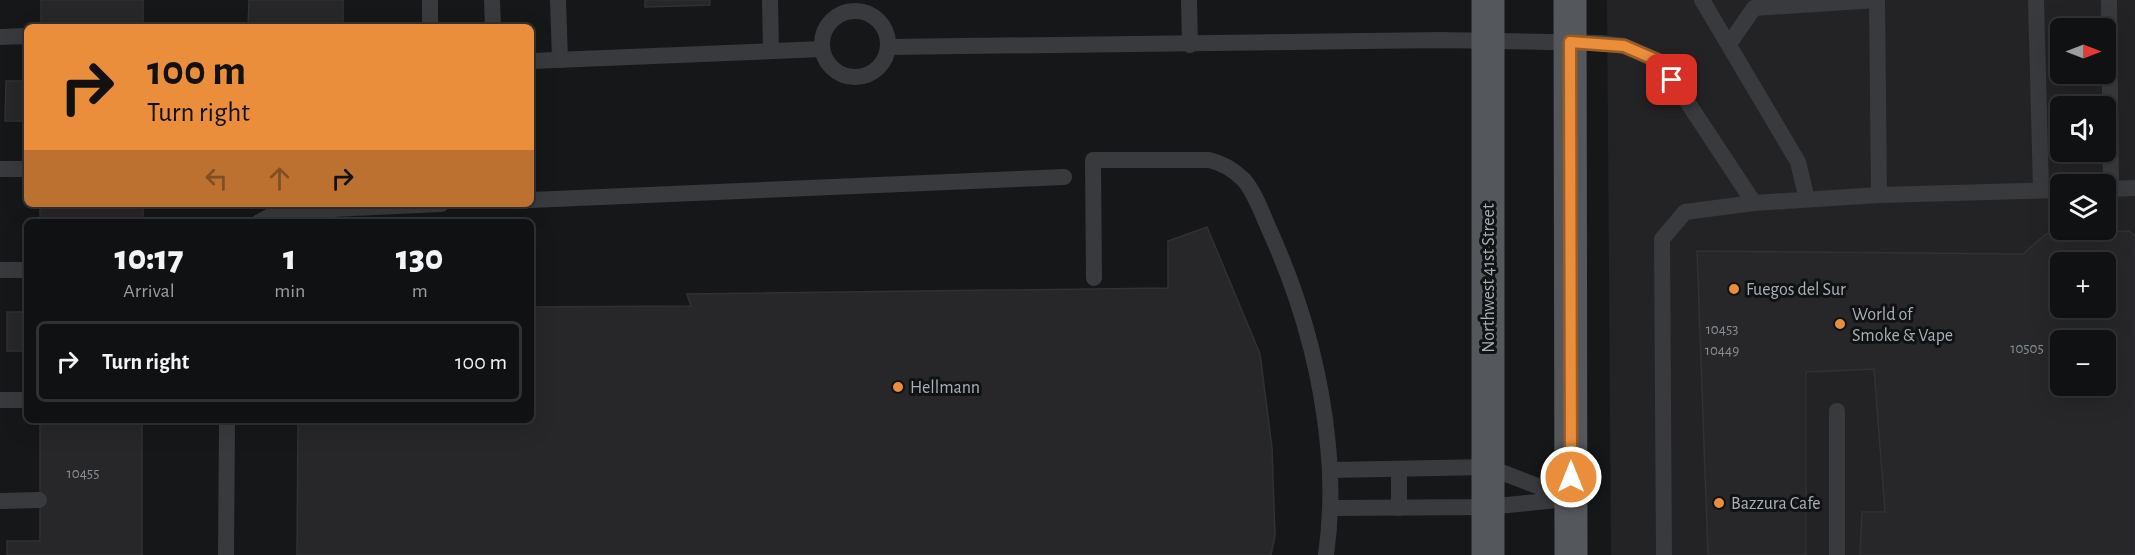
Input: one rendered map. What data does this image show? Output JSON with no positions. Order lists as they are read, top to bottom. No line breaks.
{"streets":{"main road":["Northwest 41st Street"]},"places":["Fuegos del Sur","World of Smoke & Vape","Hellmann","Bazzura Cafe"],"house_numbers":["10453","10505","10449","10455"],"north":"right","page":{"map_buttons":["+","−"],"turn":["100 m","Turn right"],"eta":["10:17","Arrival","1","min","130","m"],"list":[{"name":"Turn right","value":"100 m"}]}}
